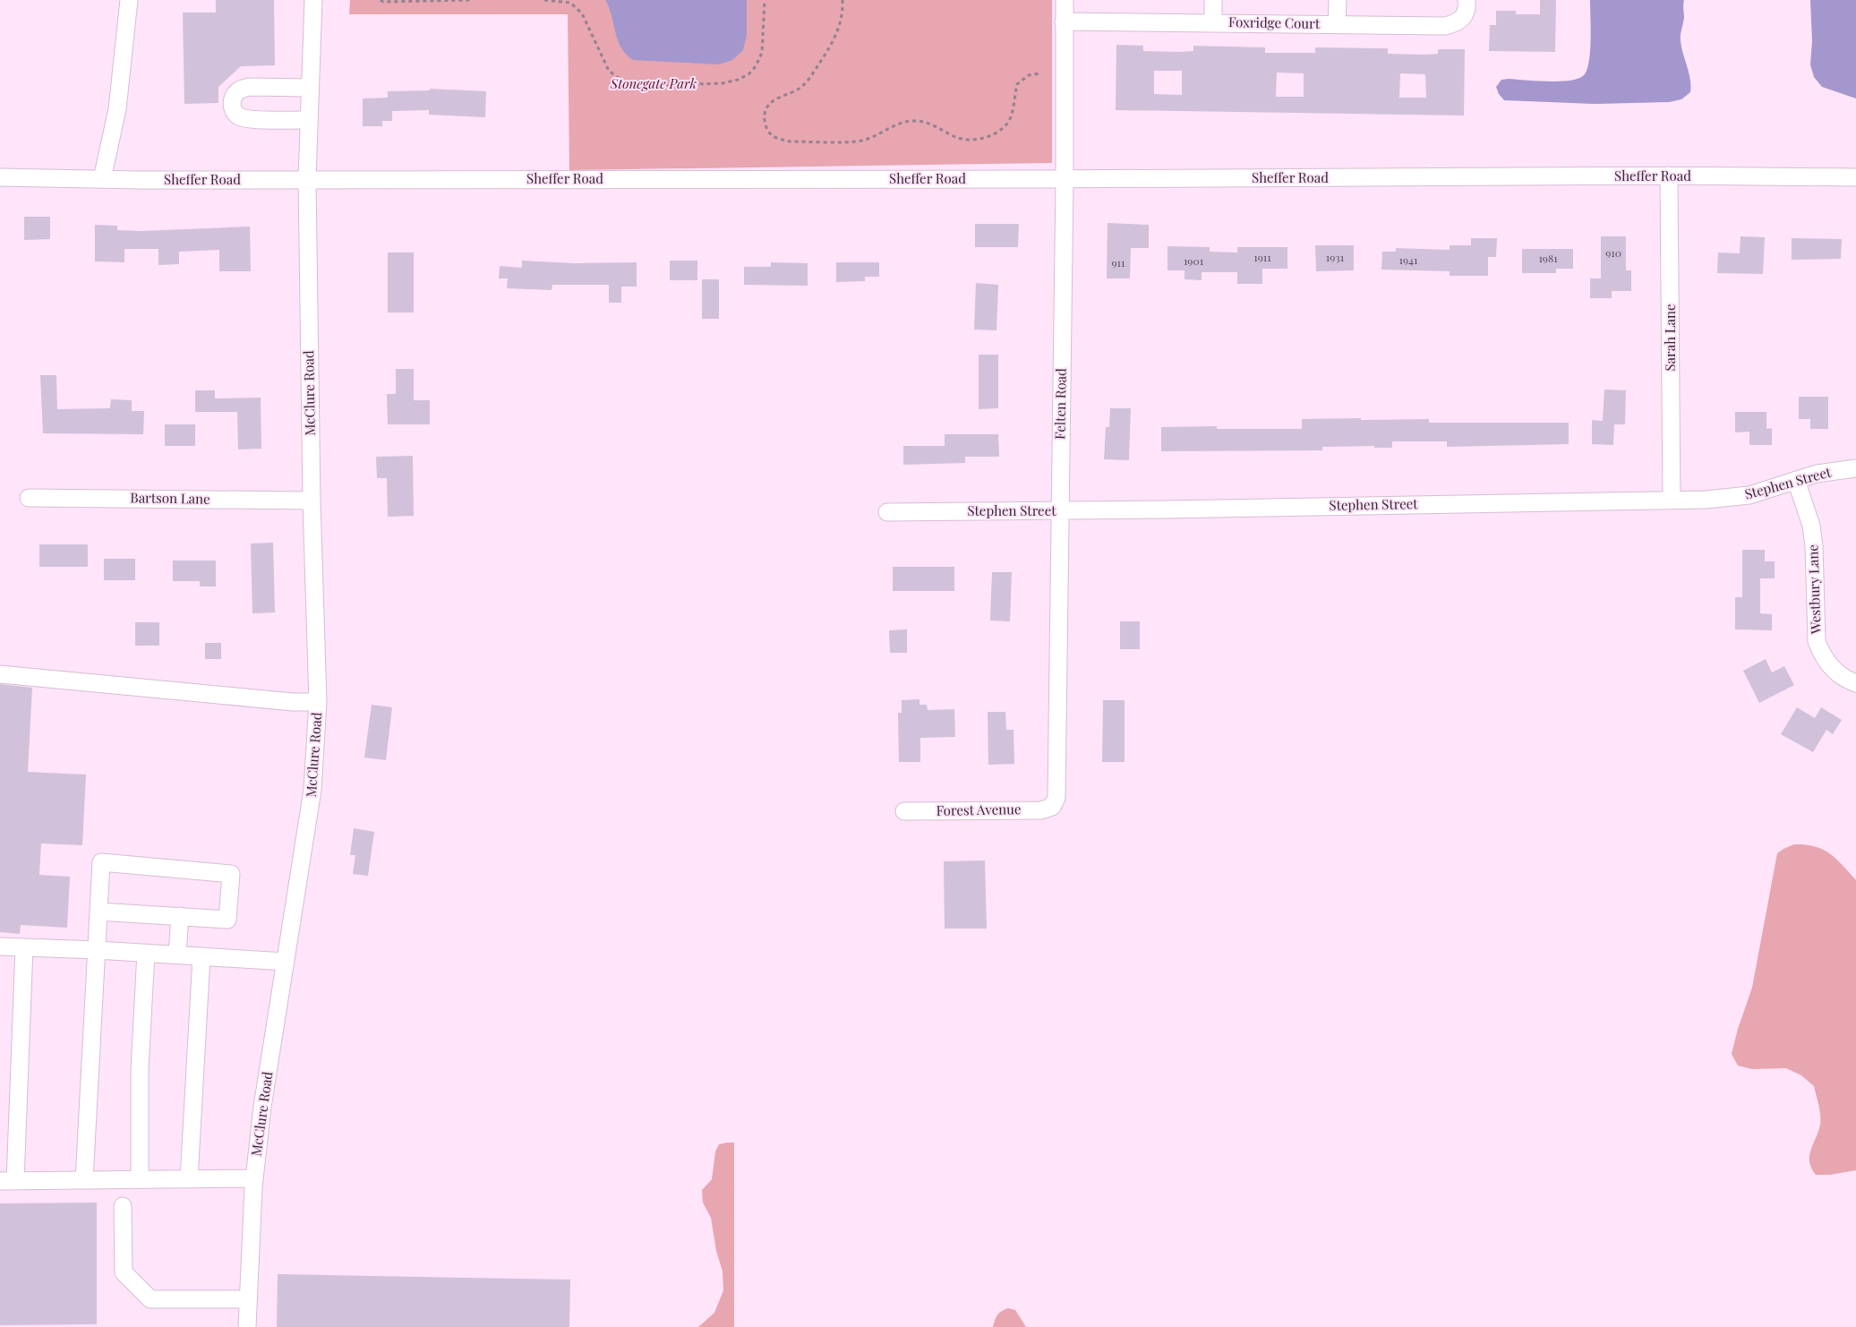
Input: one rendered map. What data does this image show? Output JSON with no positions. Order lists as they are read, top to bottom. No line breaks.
{"streets":{"street":["Foxridge Court","Sheffer Road","Sarah Lane","McClure Road","Felten Road","Stephen Street","Bartson Lane","Westbury Lane","Forest Avenue"]},"crossings":[["Foxridge Court","Felten Road"],["Sheffer Road","Sarah Lane"],["Sheffer Road","McClure Road"],["Sheffer Road","Felten Road"],["Sarah Lane","Stephen Street"],["McClure Road","Bartson Lane"],["Felten Road","Stephen Street"],["Felten Road","Forest Avenue"],["Stephen Street","Westbury Lane"]],"parks":["Stonegate Park"],"house_numbers":["910","1911","1931","1981","1941","1901","911"]}
